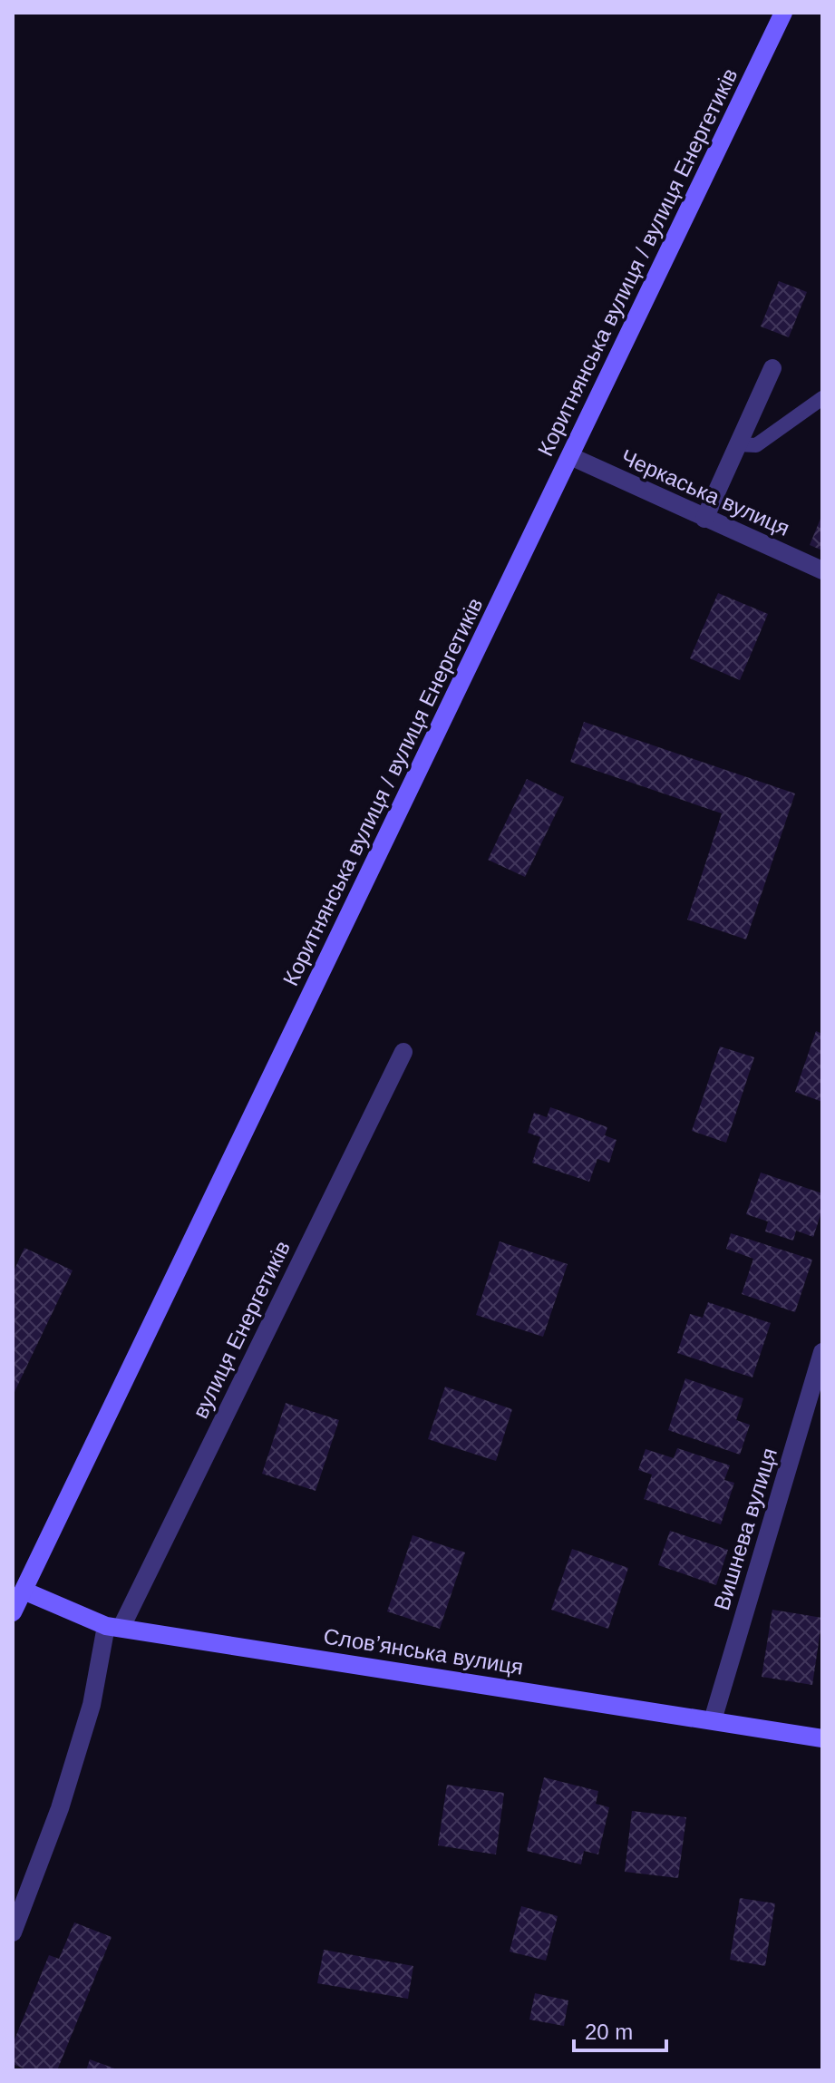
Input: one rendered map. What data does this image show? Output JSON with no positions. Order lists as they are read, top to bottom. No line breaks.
{"streets":{"street":["Коритнянська вулиця / вулиця Енергетиків","Черкаська вулиця","вулиця Енергетиків","Вишнева вулиця","Словʼянська вулиця"]},"crossings":[["Коритнянська вулиця / вулиця Енергетиків","Черкаська вулиця"],["Коритнянська вулиця / вулиця Енергетиків","Словʼянська вулиця"],["вулиця Енергетиків","Словʼянська вулиця"],["Вишнева вулиця","Словʼянська вулиця"]],"scale_bar":"20 m"}
